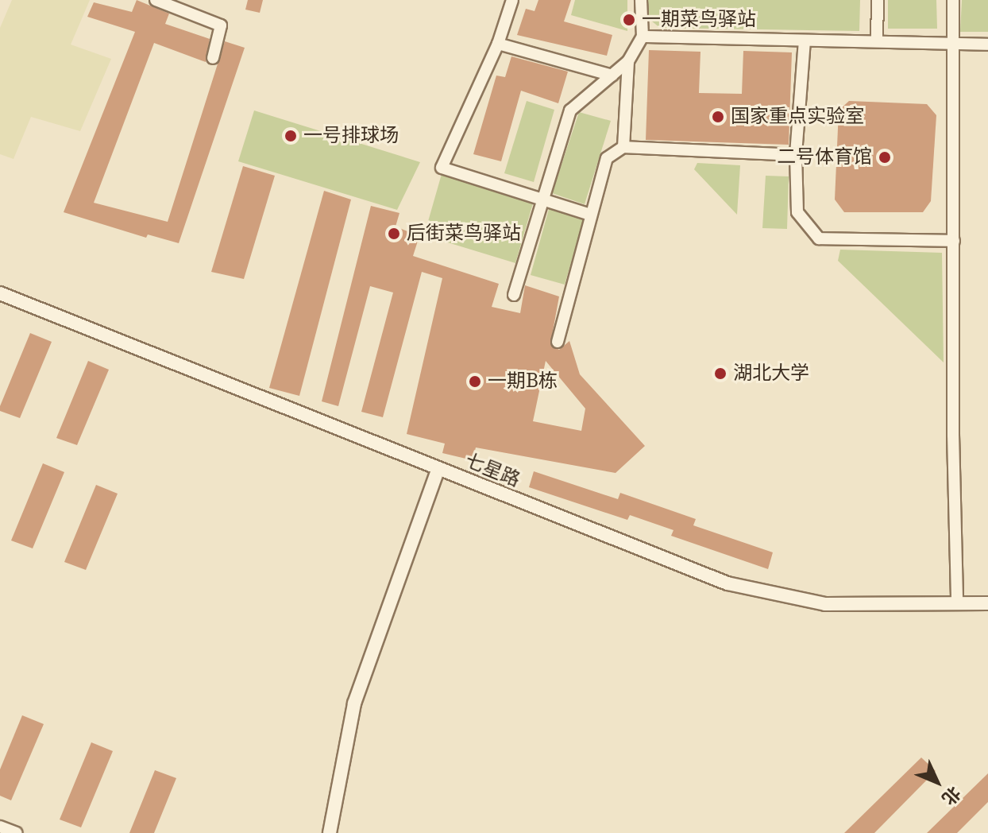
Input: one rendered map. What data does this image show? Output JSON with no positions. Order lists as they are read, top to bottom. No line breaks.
{"streets":{"street":["七星路"]},"places":["一期菜鸟驿站","国家重点实验室","一号排球场","二号体育馆","后街菜鸟驿站","湖北大学","一期B栋"],"north":"bottom right"}
